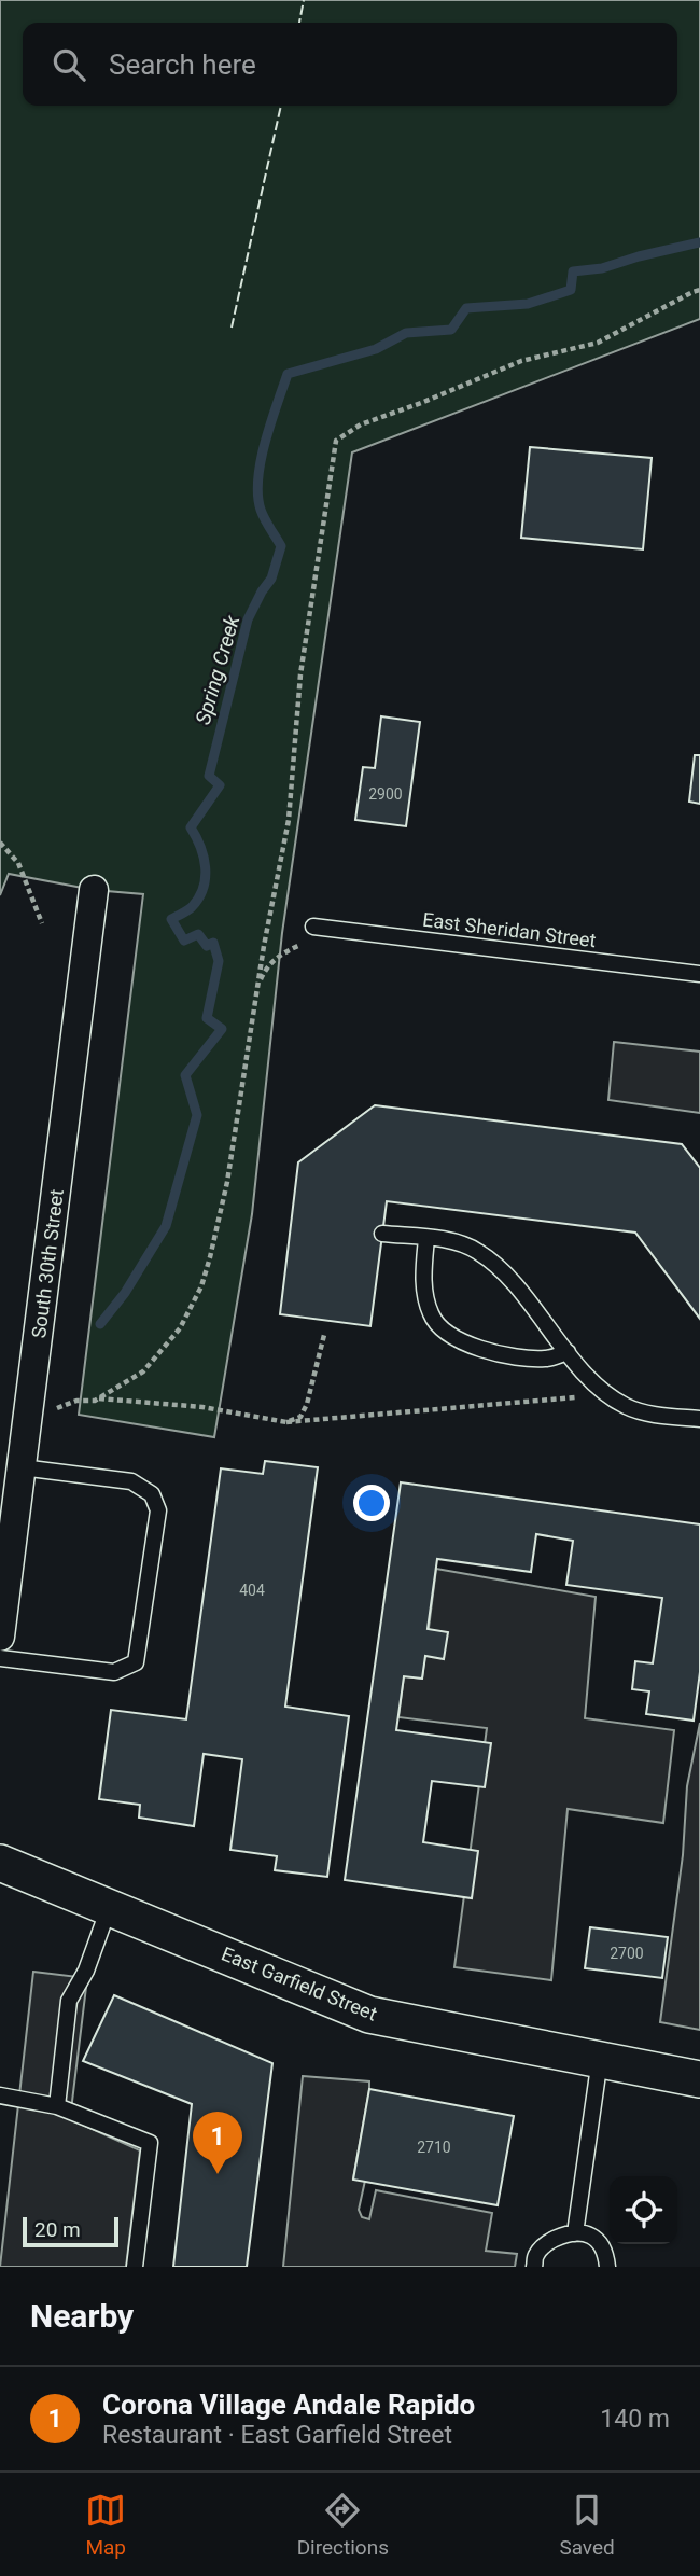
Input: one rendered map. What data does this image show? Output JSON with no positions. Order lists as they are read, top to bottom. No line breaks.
{"streets":{"street":["South 30th Street","East Garfield Street"],"lane":["East Sheridan Street"]},"water":["Spring Creek"],"house_numbers":["2900","404","2700","2710"],"scale_bar":"20 m","page":{"search":"Search here","pins":"1","scale":"20 m","heading":"Nearby","list":[{"mark":"1","name":"Corona Village Andale Rapido","note":"Restaurant · East Garfield Street","value":"140 m"}],"nav":["Map","Directions","Saved"]}}
